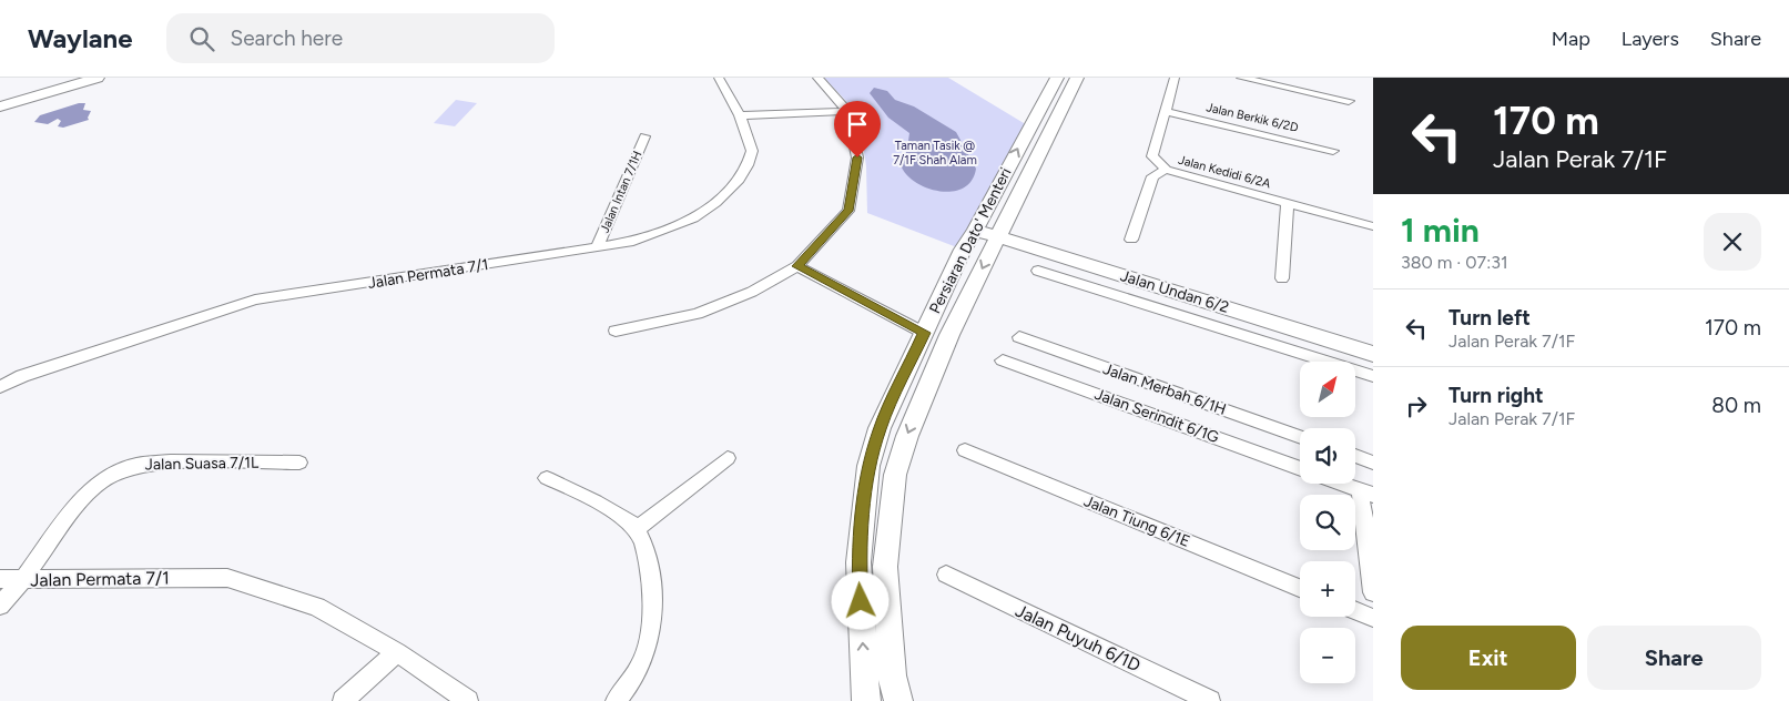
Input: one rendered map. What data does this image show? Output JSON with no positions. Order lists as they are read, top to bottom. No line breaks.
{"streets":{"main road":["Persiaran Dato' Menteri","Jalan Undan 6/2"],"street":["Jalan Berkik 6/2D","Jalan Kedidi 6/2A","Jalan Intan 7/1H","Jalan Permata 7/1","Jalan Merbah 6/1H","Jalan Serindit 6/1G","Jalan Suasa 7/1L","Jalan Tiung 6/1E","Jalan Puyuh 6/1D"]},"crossings":[["Jalan Berkik 6/2D","Jalan Kedidi 6/2A"],["Jalan Intan 7/1H","Jalan Permata 7/1"],["Persiaran Dato' Menteri","Jalan Undan 6/2"],["Jalan Permata 7/1","Jalan Suasa 7/1L"]],"parks":["Taman Tasik @ 7/1F Shah Alam"],"north":"top right","page":{"header":"Waylane","search":"Search here","nav":["Map","Layers","Share"],"turn":["170 m","Jalan Perak 7/1F"],"heading":["1 min","380 m · 07:31"],"list":[{"name":"Turn left","note":"Jalan Perak 7/1F","value":"170 m"},{"name":"Turn right","note":"Jalan Perak 7/1F","value":"80 m"}],"map_buttons":["+","−"],"buttons":["Exit","Share"]}}
